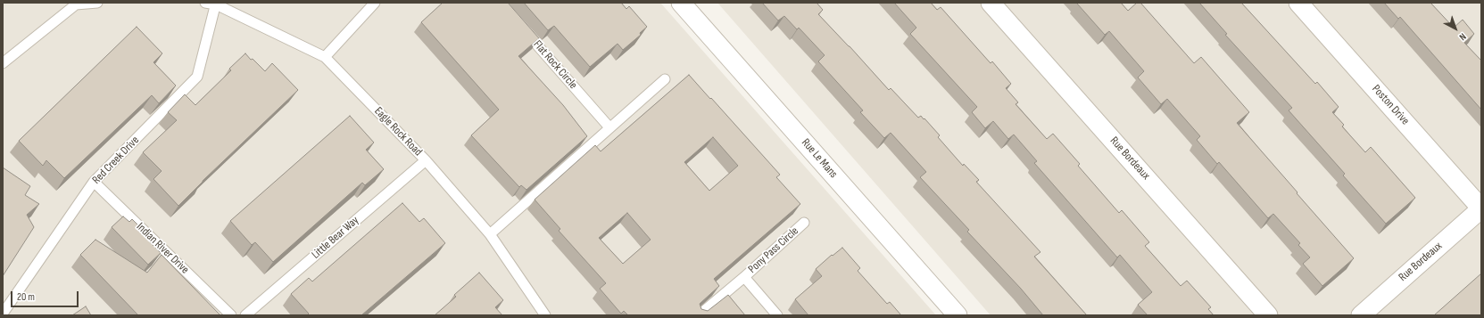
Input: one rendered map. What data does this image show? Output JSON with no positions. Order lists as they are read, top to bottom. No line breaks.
{"streets":{"street":["Poston Drive","Rue Le Mans","Rue Bordeaux"],"lane":["Flat Rock Circle","Eagle Rock Road","Red Creek Drive","Little Bear Way","Indian River Drive","Pony Pass Circle"]},"crossings":[["Poston Drive","Rue Bordeaux"],["Eagle Rock Road","Red Creek Drive"],["Eagle Rock Road","Little Bear Way"],["Red Creek Drive","Indian River Drive"]],"scale_bar":"20 m","north":"bottom right"}
